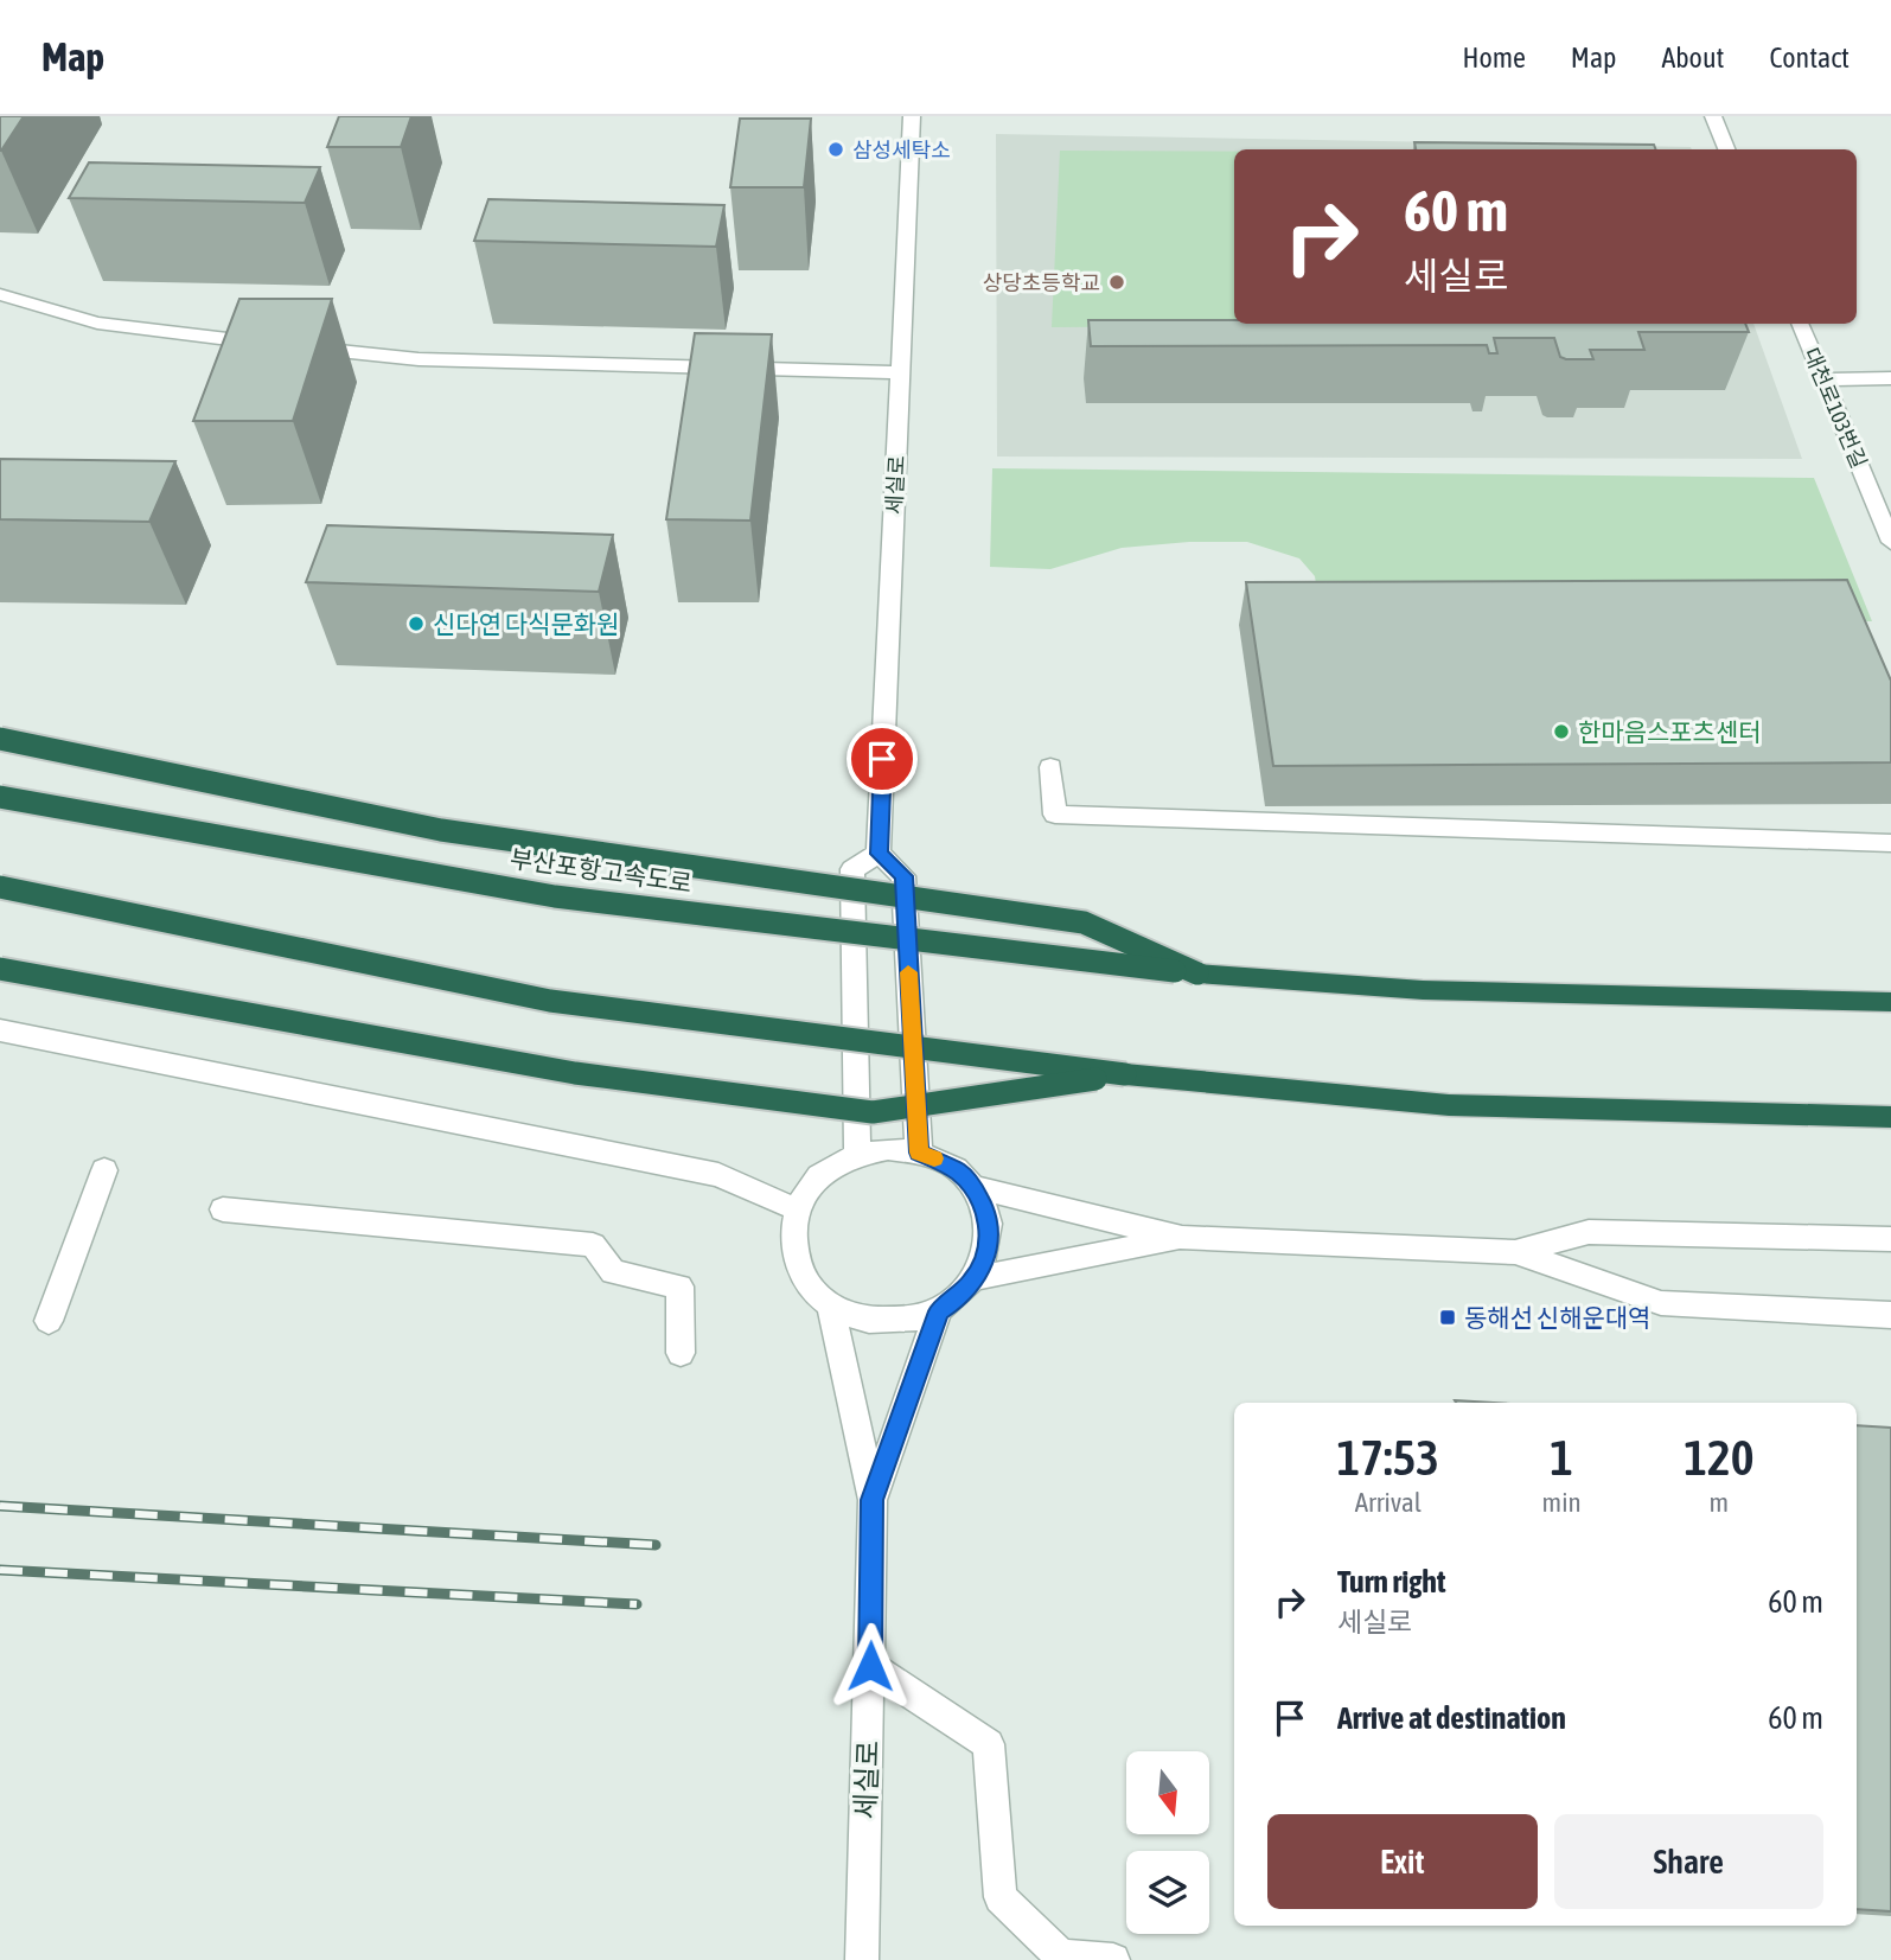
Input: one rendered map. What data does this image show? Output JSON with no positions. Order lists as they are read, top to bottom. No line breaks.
{"streets":{"highway":["부산포항고속도로"],"street":["대천로103번길","세실로"]},"places":{"other":["삼성세탁소","상당초등학교","신다연 다식문화원","한마음스포츠센터"],"transit":["동해선 신해운대역"]},"north":"bottom","page":{"header":"Map","nav":["Home","Map","About","Contact"],"turn":["60 m","세실로"],"eta":["17:53","Arrival","1","min","120","m"],"list":[{"name":"Turn right","note":"세실로","value":"60 m"},{"name":"Arrive at destination","value":"60 m"}],"buttons":["Exit","Share"]}}
